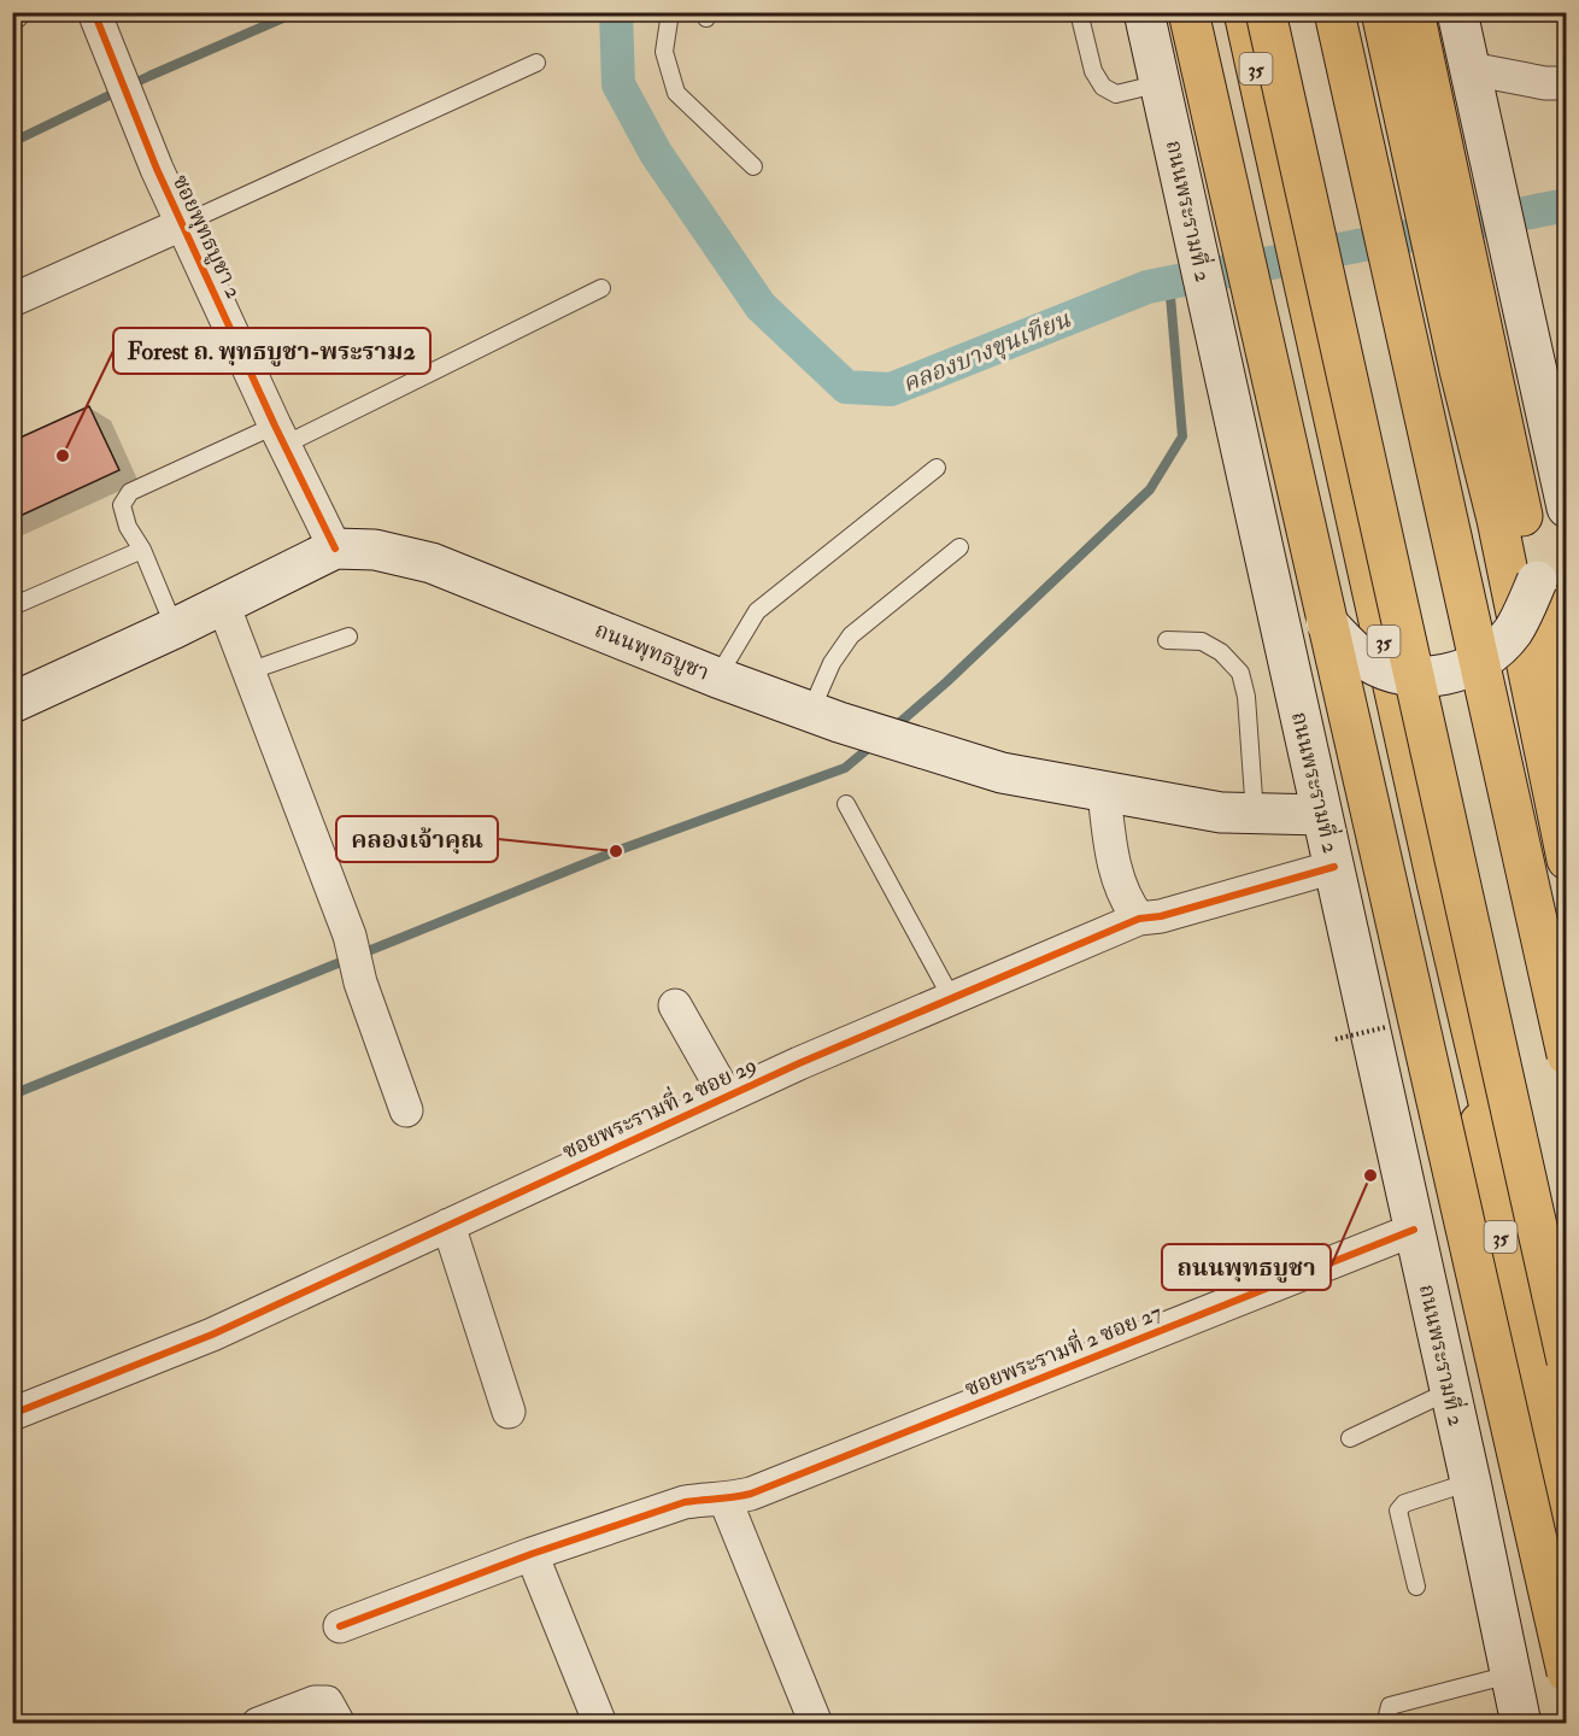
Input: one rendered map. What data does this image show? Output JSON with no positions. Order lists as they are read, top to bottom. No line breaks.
{"streets":{"main road":["35","ถนนพระรามที่ 2","ถนนพุทธบูชา"],"street":["ซอยพุทธบูชา 2","ซอยพระรามที่ 2 ซอย 29","ซอยพระรามที่ 2 ซอย 27"]},"crossings":[["ถนนพระรามที่ 2","ถนนพุทธบูชา"],["ถนนพระรามที่ 2","ซอยพระรามที่ 2 ซอย 29"],["ถนนพระรามที่ 2","ซอยพระรามที่ 2 ซอย 27"],["ซอยพุทธบูชา 2","ถนนพุทธบูชา"]],"water":["คลองบางขุนเทียน"],"places":["Forest ถ. พุทธบูชา-พระราม2","คลองเจ้าคุณ","ถนนพุทธบูชา"]}
